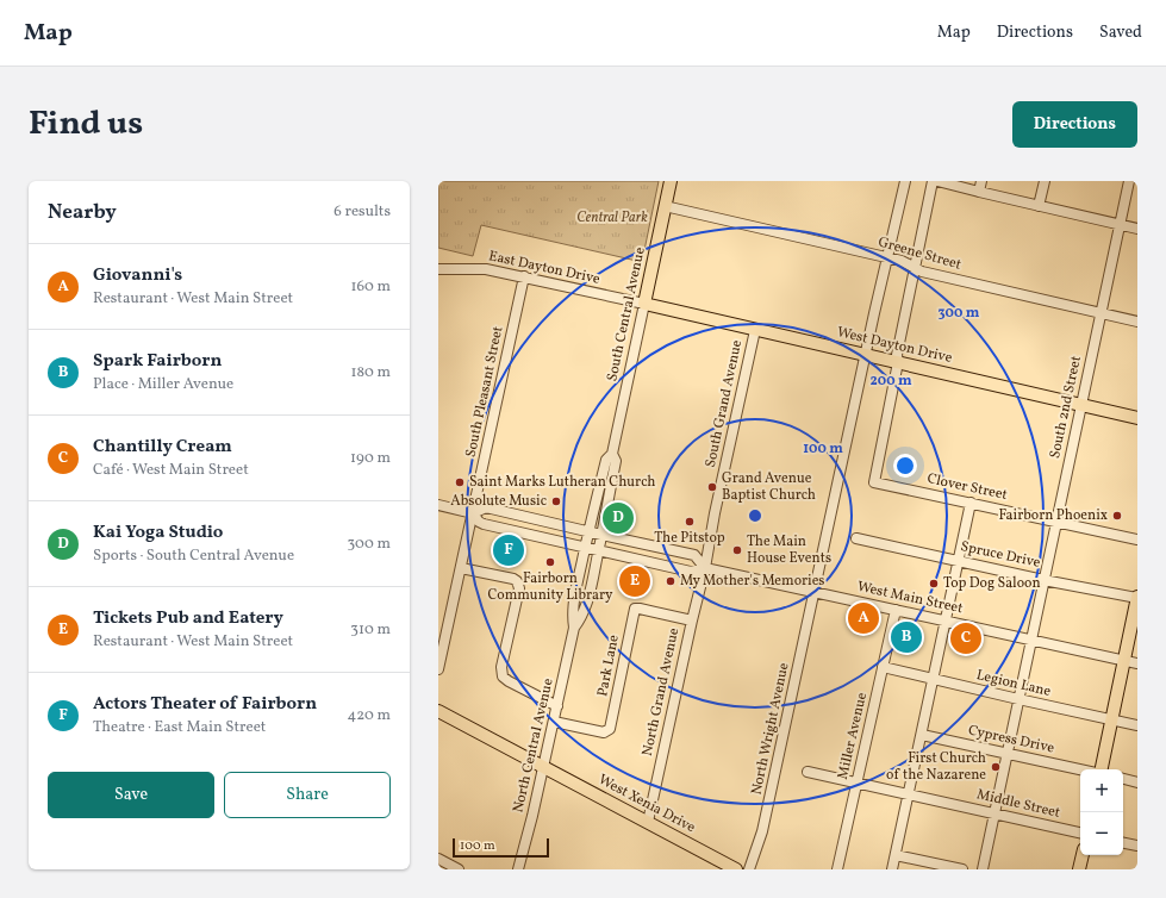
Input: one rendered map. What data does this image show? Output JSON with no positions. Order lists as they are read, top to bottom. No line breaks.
{"streets":{"main road":["South Central Avenue","West Dayton Drive","West Xenia Drive"],"street":["Greene Street","East Dayton Drive","South Pleasant Street","South Grand Avenue","South 2nd Street","Clover Street","Spruce Drive","West Main Street","Park Lane","Legion Lane","North Grand Avenue","North Wright Avenue","Miller Avenue","Cypress Drive","North Central Avenue","Middle Street"]},"crossings":[["Greene Street","South Central Avenue"],["Greene Street","South 2nd Street"],["Greene Street","North Wright Avenue"],["East Dayton Drive","South Central Avenue"],["East Dayton Drive","West Dayton Drive"],["East Dayton Drive","South Pleasant Street"],["South Central Avenue","West Dayton Drive"],["South Central Avenue","West Main Street"],["South Central Avenue","North Central Avenue"],["West Dayton Drive","South Grand Avenue"],["West Dayton Drive","South 2nd Street"],["West Dayton Drive","Clover Street"],["West Dayton Drive","North Wright Avenue"],["South Pleasant Street","West Main Street"],["South Grand Avenue","West Main Street"],["South Grand Avenue","North Grand Avenue"],["South 2nd Street","Clover Street"],["South 2nd Street","Spruce Drive"],["South 2nd Street","West Main Street"],["South 2nd Street","Legion Lane"],["South 2nd Street","Cypress Drive"],["South 2nd Street","Middle Street"],["West Main Street","North Grand Avenue"],["West Main Street","North Wright Avenue"],["West Main Street","Miller Avenue"],["West Main Street","North Central Avenue"],["Park Lane","North Grand Avenue"],["Park Lane","North Central Avenue"],["Legion Lane","Miller Avenue"],["North Grand Avenue","West Xenia Drive"],["Miller Avenue","Middle Street"],["North Central Avenue","West Xenia Drive"]],"parks":["Central Park"],"places":["Saint Marks Lutheran Church","Grand Avenue Baptist Church","Absolute Music","Fairborn Phoenix","The Pitstop","The Main House Events","Fairborn Community Library","My Mother's Memories","Top Dog Saloon","First Church of the Nazarene"],"scale_bar":"100 m","page":{"header":"Map","nav":["Map","Directions","Saved"],"title":"Find us","buttons":["Directions",["Save","Share"]],"heading":["Nearby","6 results"],"list":[{"mark":"A","name":"Giovanni's","note":"Restaurant · West Main Street","value":"160 m"},{"mark":"B","name":"Spark Fairborn","note":"Place · Miller Avenue","value":"180 m"},{"mark":"C","name":"Chantilly Cream","note":"Café · West Main Street","value":"190 m"},{"mark":"D","name":"Kai Yoga Studio","note":"Sports · South Central Avenue","value":"300 m"},{"mark":"E","name":"Tickets Pub and Eatery","note":"Restaurant · West Main Street","value":"310 m"},{"mark":"F","name":"Actors Theater of Fairborn","note":"Theatre · East Main Street","value":"420 m"}],"pins":["D","F","E","A","B","C"],"map_buttons":["+","−"],"scale":"100 m"},"rings":["300 m","200 m","100 m"]}
